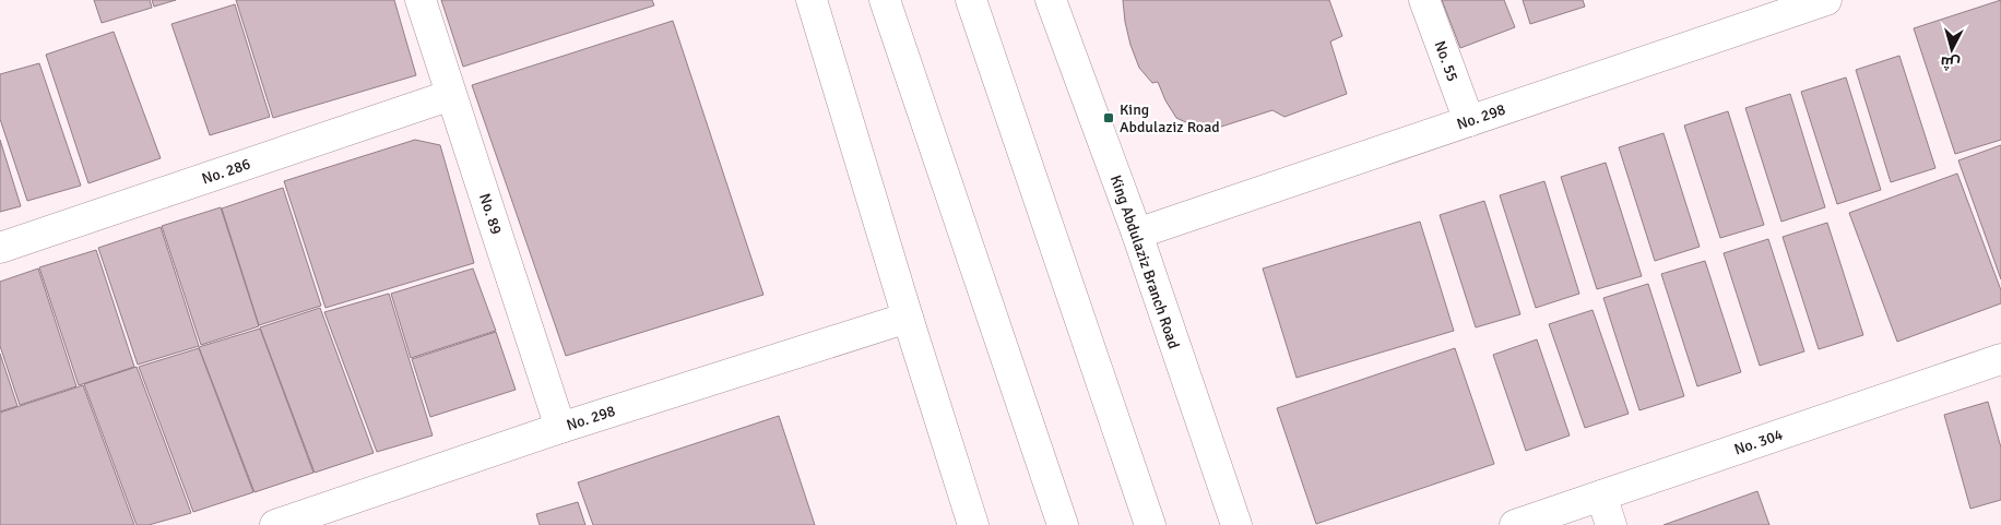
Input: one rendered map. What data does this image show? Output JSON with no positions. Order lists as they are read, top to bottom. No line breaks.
{"streets":{"street":["No. 55","No. 298","No. 286","No. 89","King Abdulaziz Branch Road","No. 304"]},"crossings":[["No. 55","No. 298"],["No. 298","No. 89"],["No. 298","King Abdulaziz Branch Road"],["No. 286","No. 89"]],"places":{"transit":["King Abdulaziz Road"]},"north":"bottom"}
